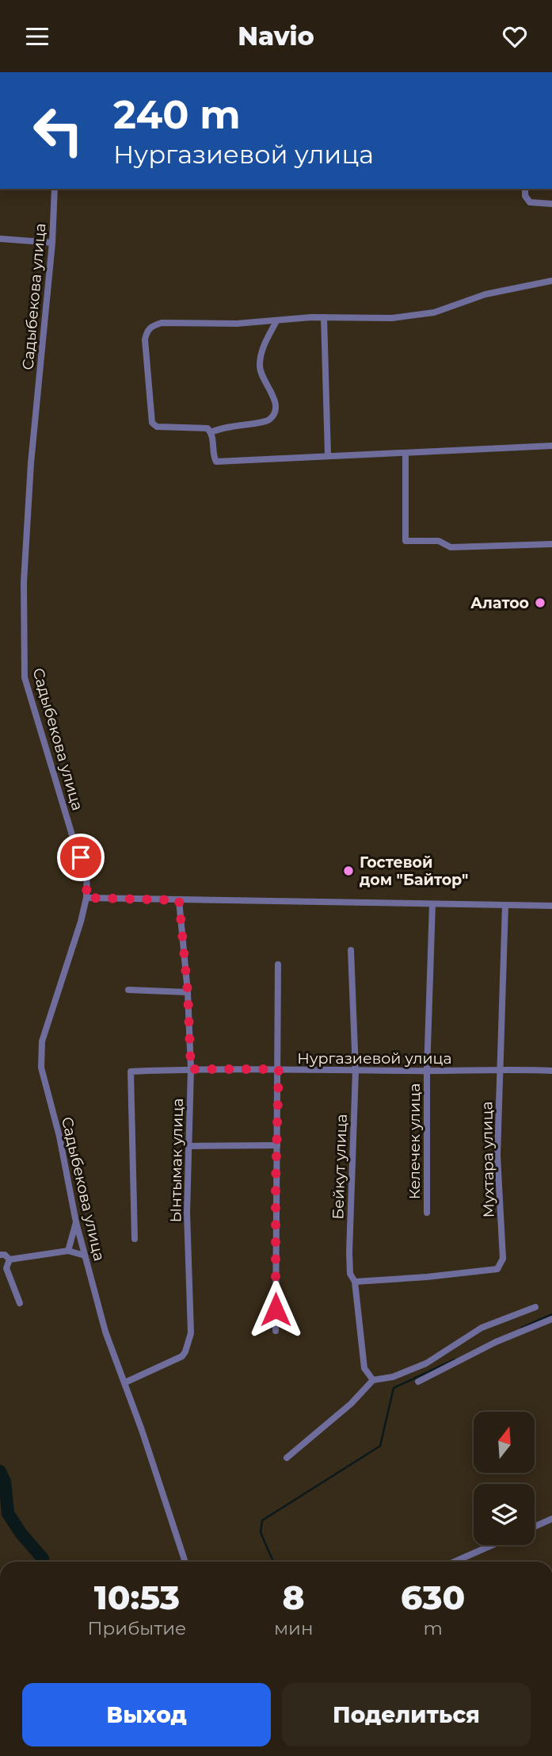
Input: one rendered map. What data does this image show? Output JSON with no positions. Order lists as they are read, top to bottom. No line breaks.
{"streets":{"street":["Садыбекова улица","Нургазиевой улица","Келечек улица","Мухтара улица","Ынтымак улица","Бейкут улица"]},"crossings":[["Садыбекова улица","Ынтымак улица"],["Нургазиевой улица","Келечек улица"],["Нургазиевой улица","Мухтара улица"],["Нургазиевой улица","Ынтымак улица"],["Нургазиевой улица","Бейкут улица"],["Мухтара улица","Бейкут улица"]],"places":["Алатоо","Гостевой дом \"Байтор\""],"north":"top","page":{"header":"Navio","turn":["240 m","Нургазиевой улица"],"eta":["10:53","Прибытие","8","мин","630","m"],"buttons":["Выход","Поделиться"]}}
